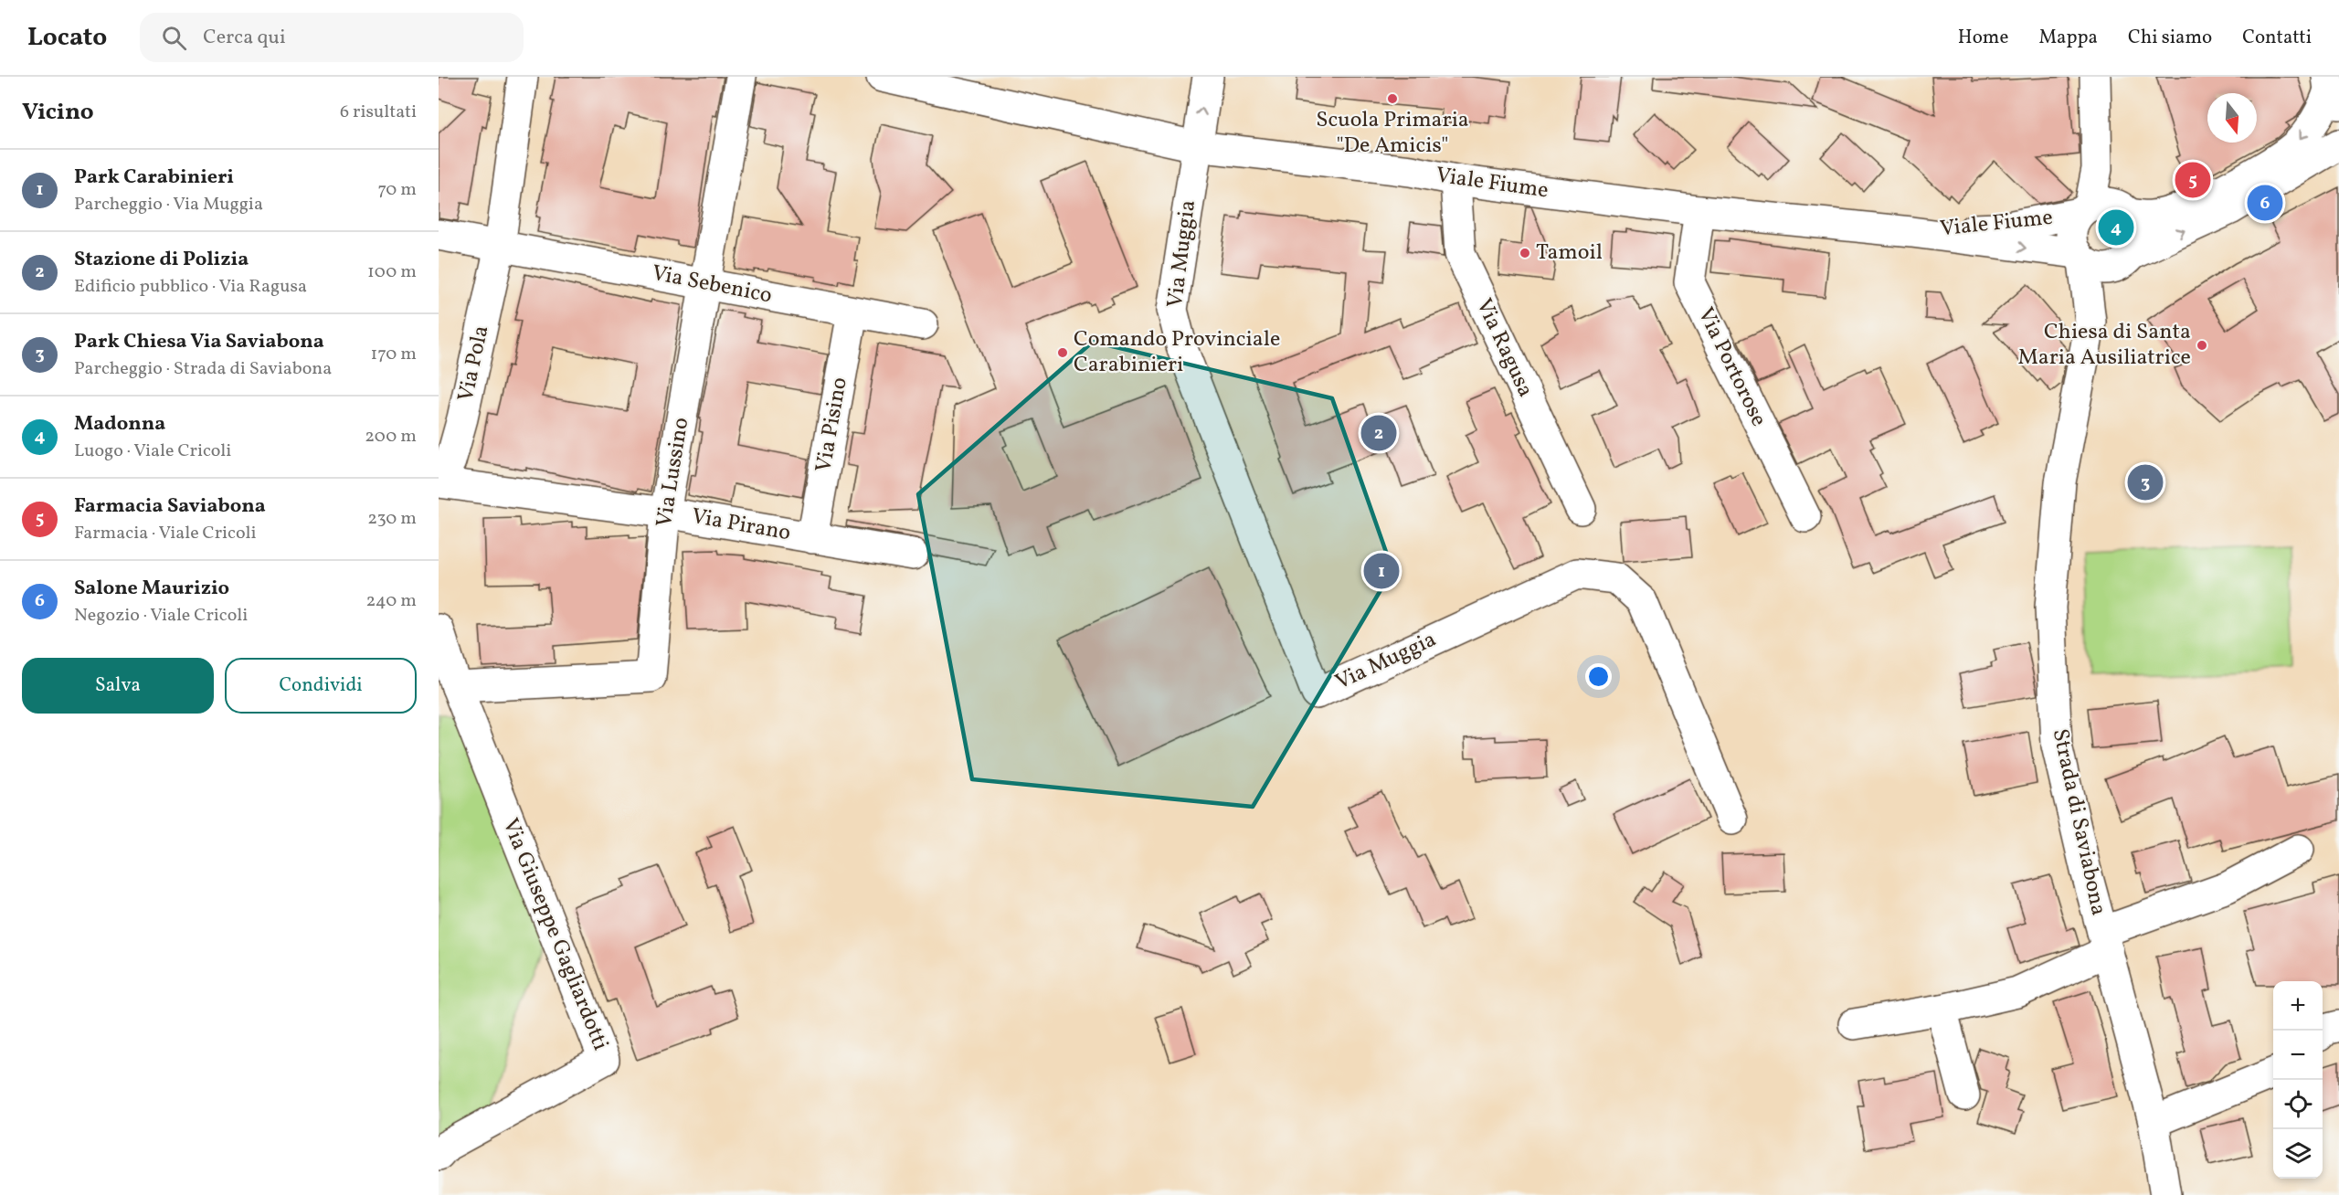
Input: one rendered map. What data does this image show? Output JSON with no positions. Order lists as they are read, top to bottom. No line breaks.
{"streets":{"street":["Viale Fiume","Via Muggia","Via Sebenico","Via Ragusa","Via Pola","Via Portorose","Via Pisino","Via Lussino","Via Pirano","Strada di Saviabona","Via Giuseppe Gagliardotti"]},"crossings":[["Viale Fiume","Via Muggia"],["Viale Fiume","Via Ragusa"],["Viale Fiume","Via Portorose"],["Viale Fiume","Strada di Saviabona"],["Via Sebenico","Via Pola"],["Via Sebenico","Via Pisino"],["Via Sebenico","Via Lussino"],["Via Pisino","Via Pirano"],["Via Lussino","Via Pirano"],["Via Lussino","Via Giuseppe Gagliardotti"]],"places":["Scuola Primaria \"De Amicis\"","Tamoil","Chiesa di Santa Maria Ausiliatrice","Comando Provinciale Carabinieri"],"north":"bottom","page":{"header":"Locato","search":"Cerca qui","nav":["Home","Mappa","Chi siamo","Contatti"],"heading":["Vicino","6 risultati"],"list":[{"mark":"1","name":"Park Carabinieri","note":"Parcheggio · Via Muggia","value":"70 m"},{"mark":"2","name":"Stazione di Polizia","note":"Edificio pubblico · Via Ragusa","value":"100 m"},{"mark":"3","name":"Park Chiesa Via Saviabona","note":"Parcheggio · Strada di Saviabona","value":"170 m"},{"mark":"4","name":"Madonna","note":"Luogo · Viale Cricoli","value":"200 m"},{"mark":"5","name":"Farmacia Saviabona","note":"Farmacia · Viale Cricoli","value":"230 m"},{"mark":"6","name":"Salone Maurizio","note":"Negozio · Viale Cricoli","value":"240 m"}],"pins":["5","6","4","2","3","1"],"buttons":["Salva","Condividi"],"map_buttons":["+","−"]}}
